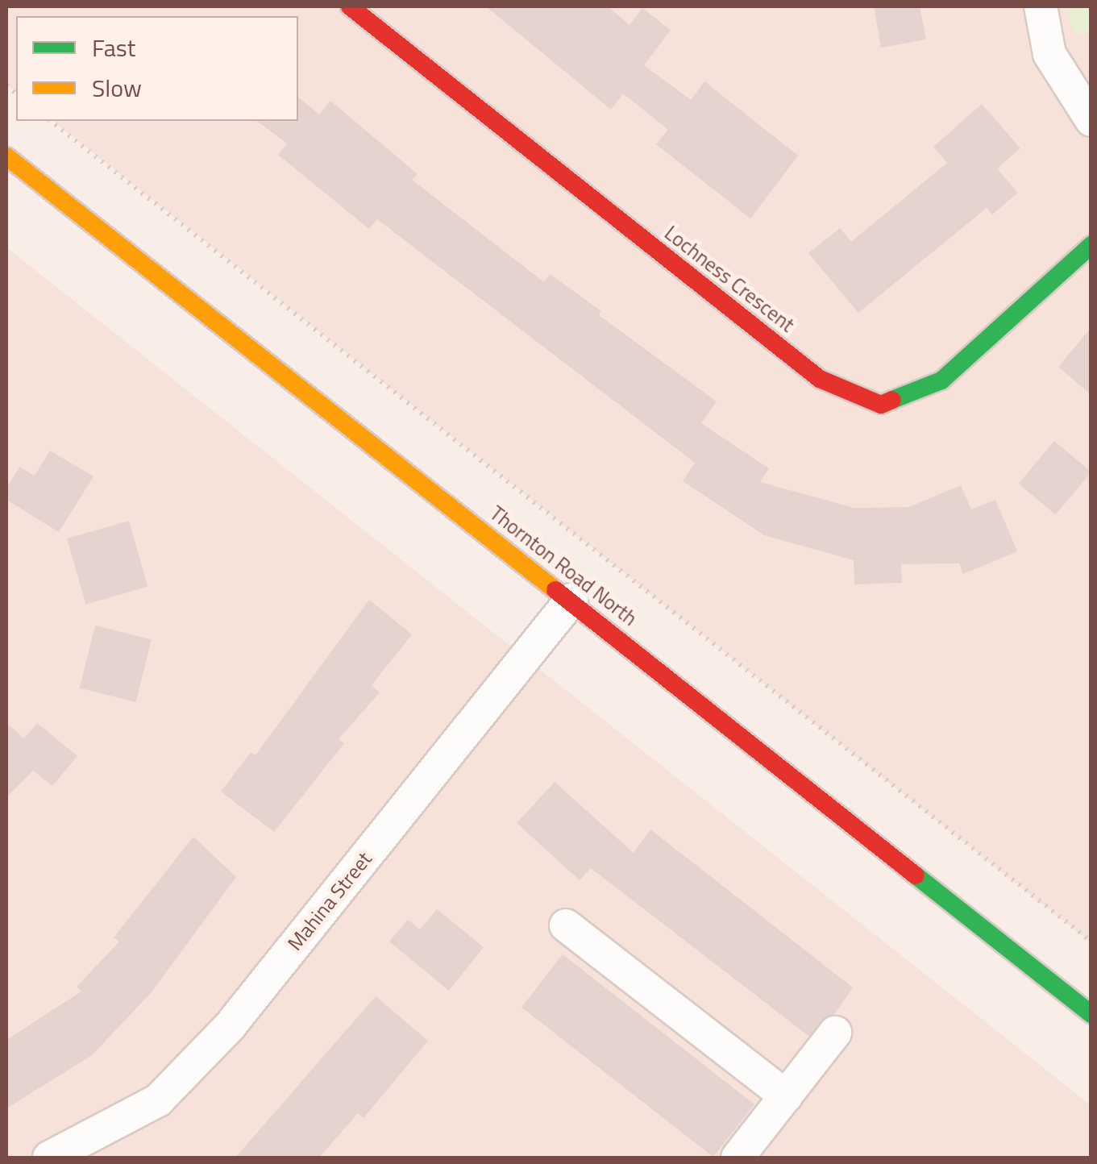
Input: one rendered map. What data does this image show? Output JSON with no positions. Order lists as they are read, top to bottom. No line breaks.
{"streets":{"main road":["Lochness Crescent","Thornton Road North"],"street":["Mahina Street"]},"crossings":[["Thornton Road North","Mahina Street"]],"legend":["Fast","Slow"]}
